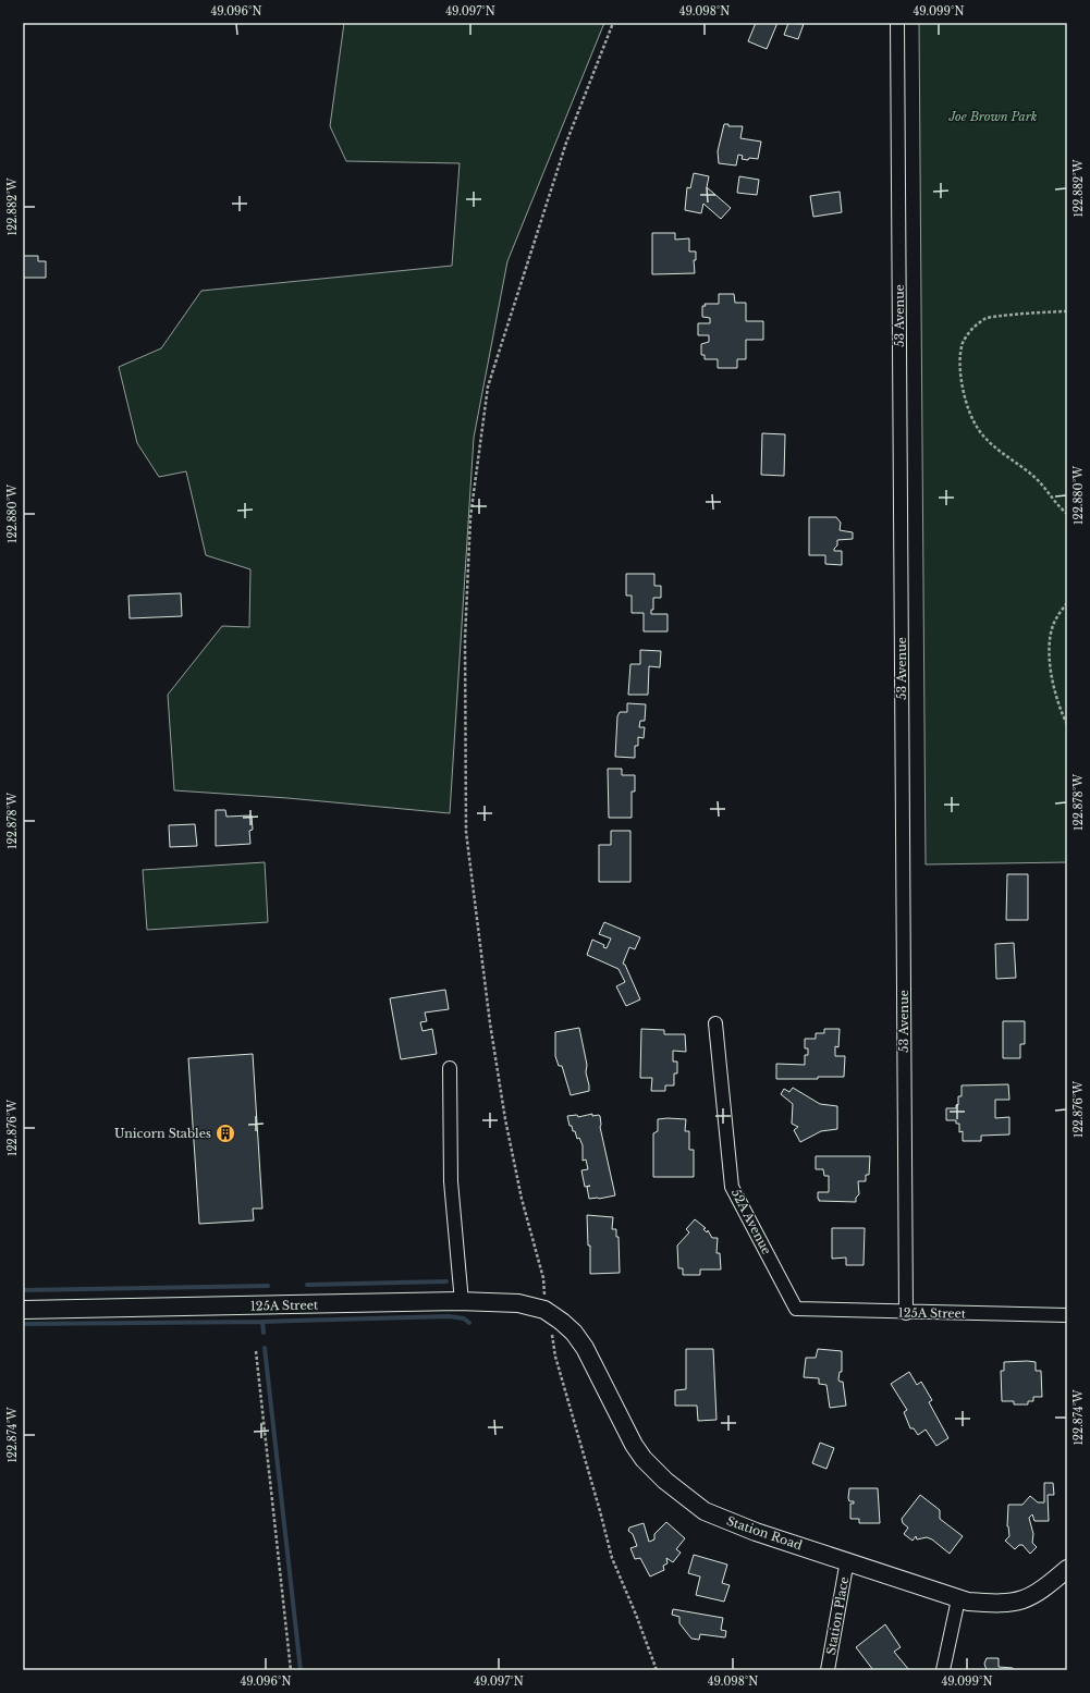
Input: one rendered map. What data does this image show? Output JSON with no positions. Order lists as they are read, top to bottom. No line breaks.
{"streets":{"street":["53 Avenue","52A Avenue","125A Street","Station Road","Station Place"]},"crossings":[["53 Avenue","125A Street"],["52A Avenue","125A Street"],["125A Street","Station Road"],["Station Road","Station Place"]],"parks":["Joe Brown Park"],"places":{"building":["Unicorn Stables"]},"coordinates":["49.096°N","49.097°N","49.098°N","49.099°N","122.882°W","122.880°W","122.878°W","122.876°W","122.874°W"]}
